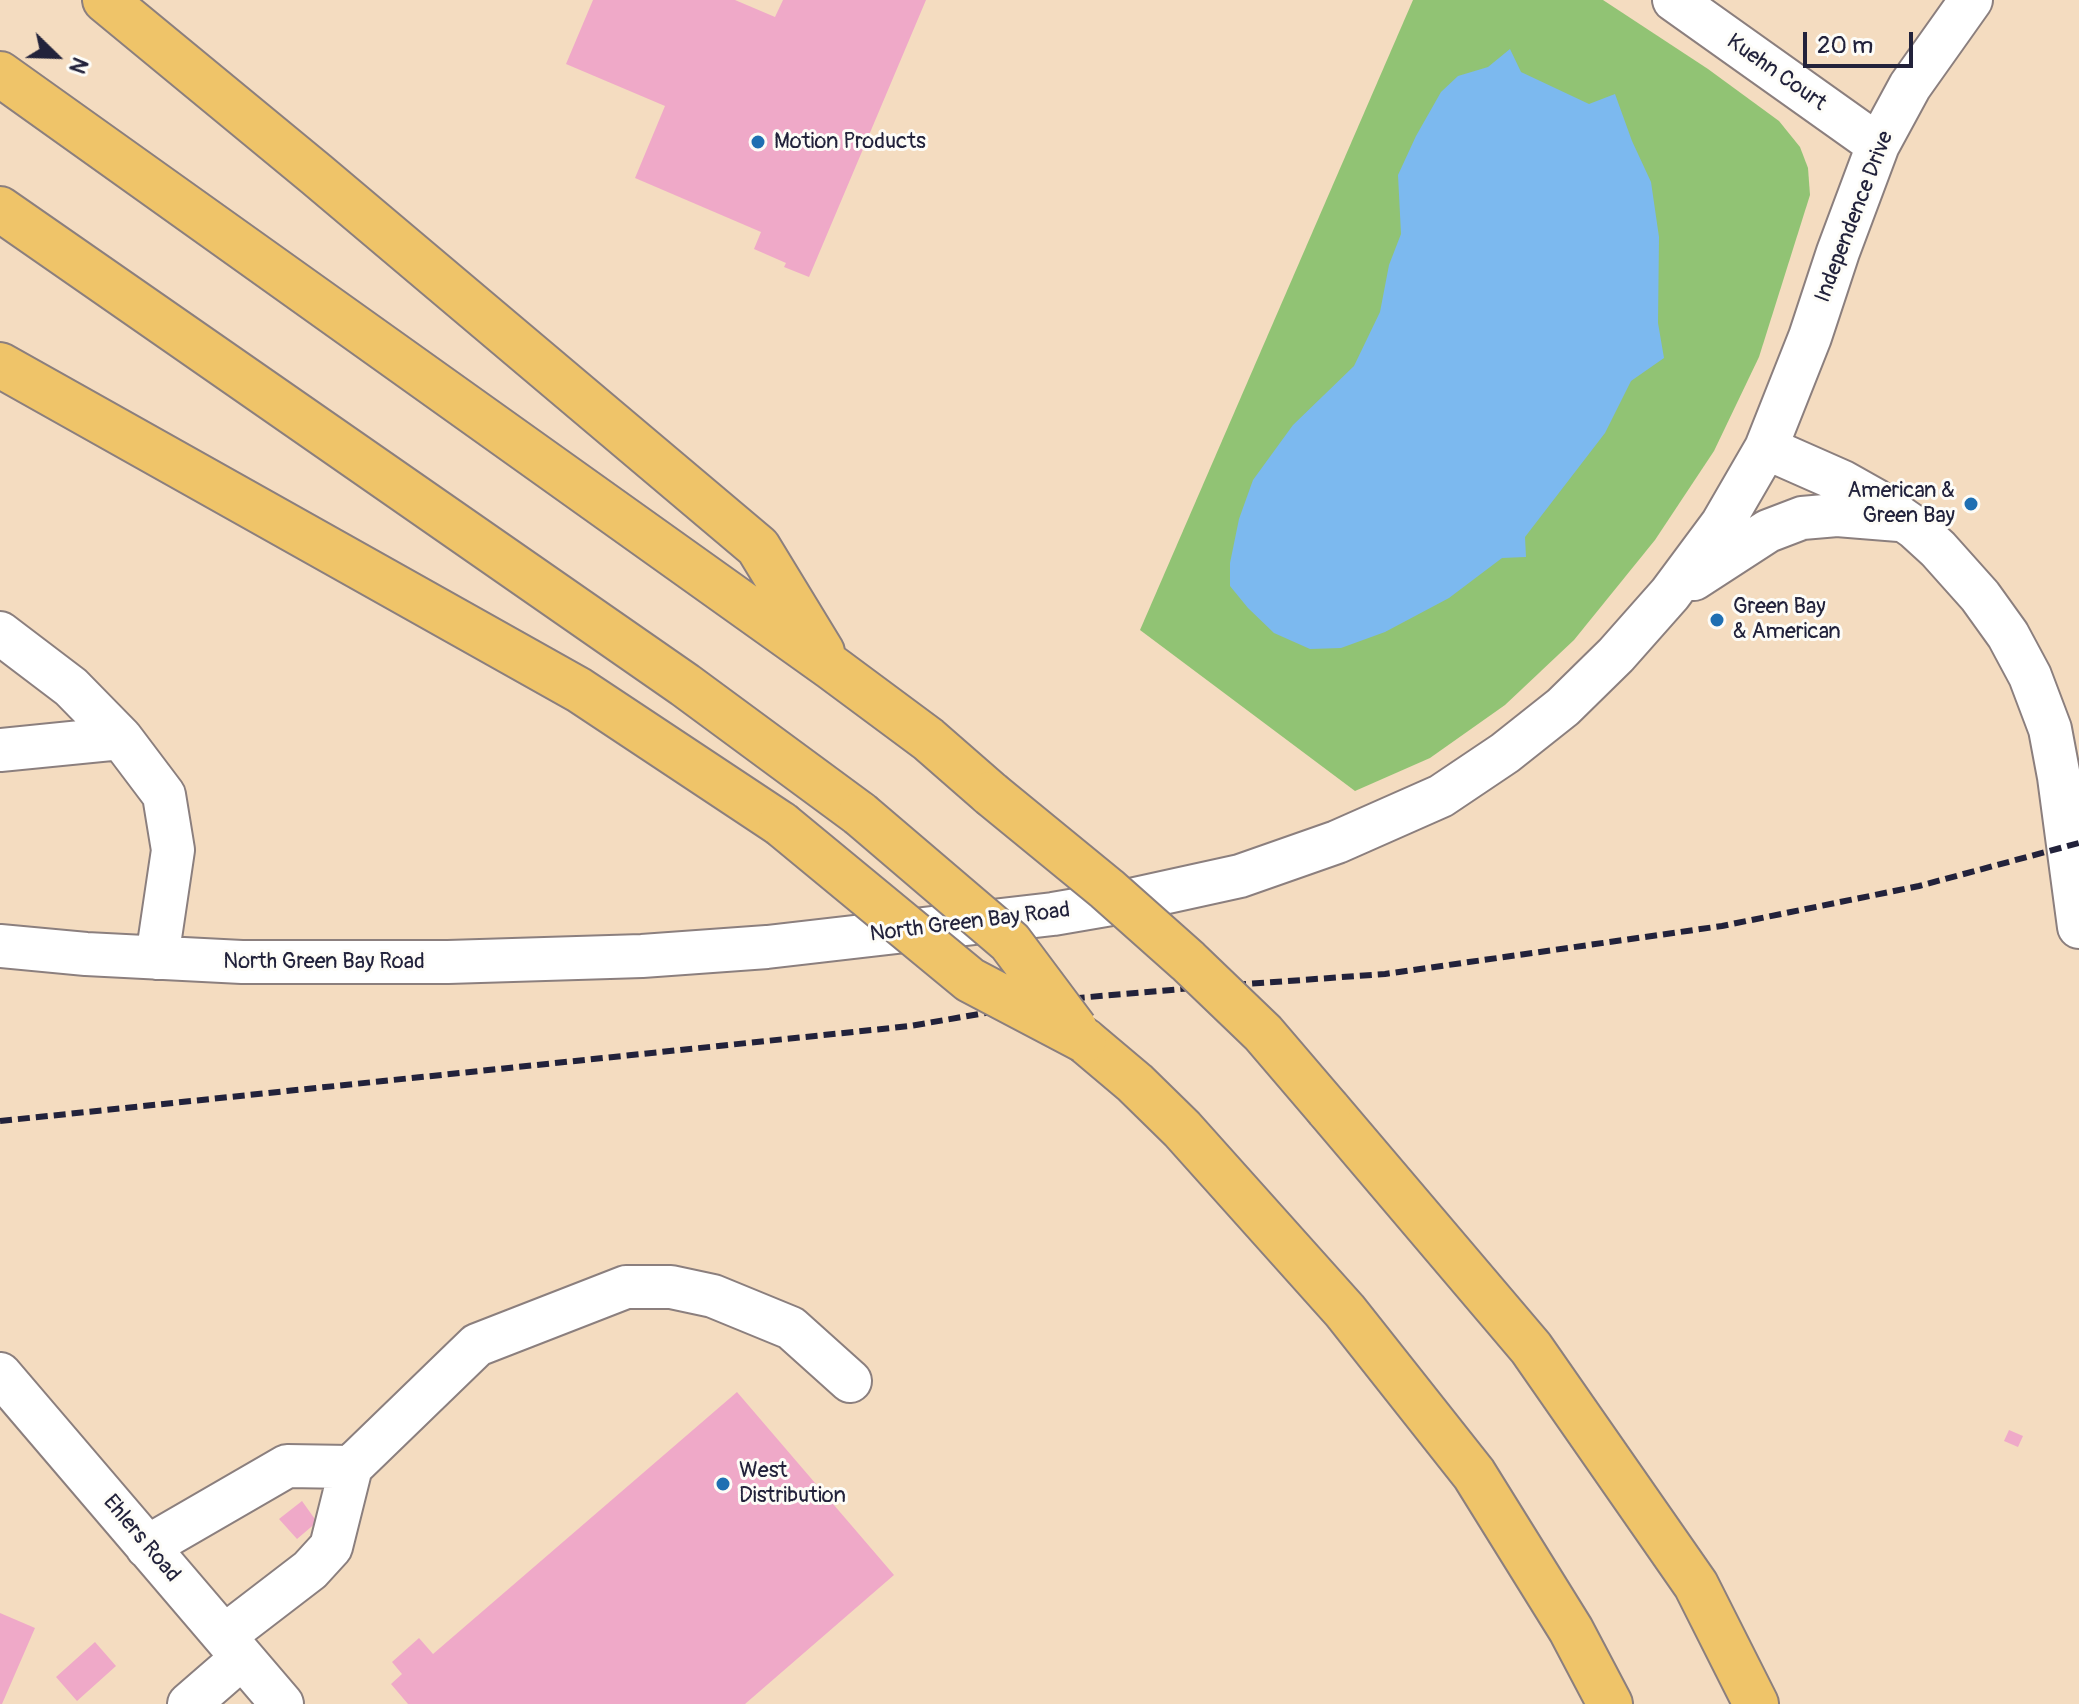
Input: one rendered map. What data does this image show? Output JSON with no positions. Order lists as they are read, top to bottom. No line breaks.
{"streets":{"street":["Kuehn Court","Independence Drive","North Green Bay Road","Ehlers Road"]},"crossings":[["Kuehn Court","Independence Drive"],["Independence Drive","North Green Bay Road"]],"places":["Motion Products","American & Green Bay","Green Bay & American","West Distribution"],"scale_bar":"20 m","north":"bottom right"}
